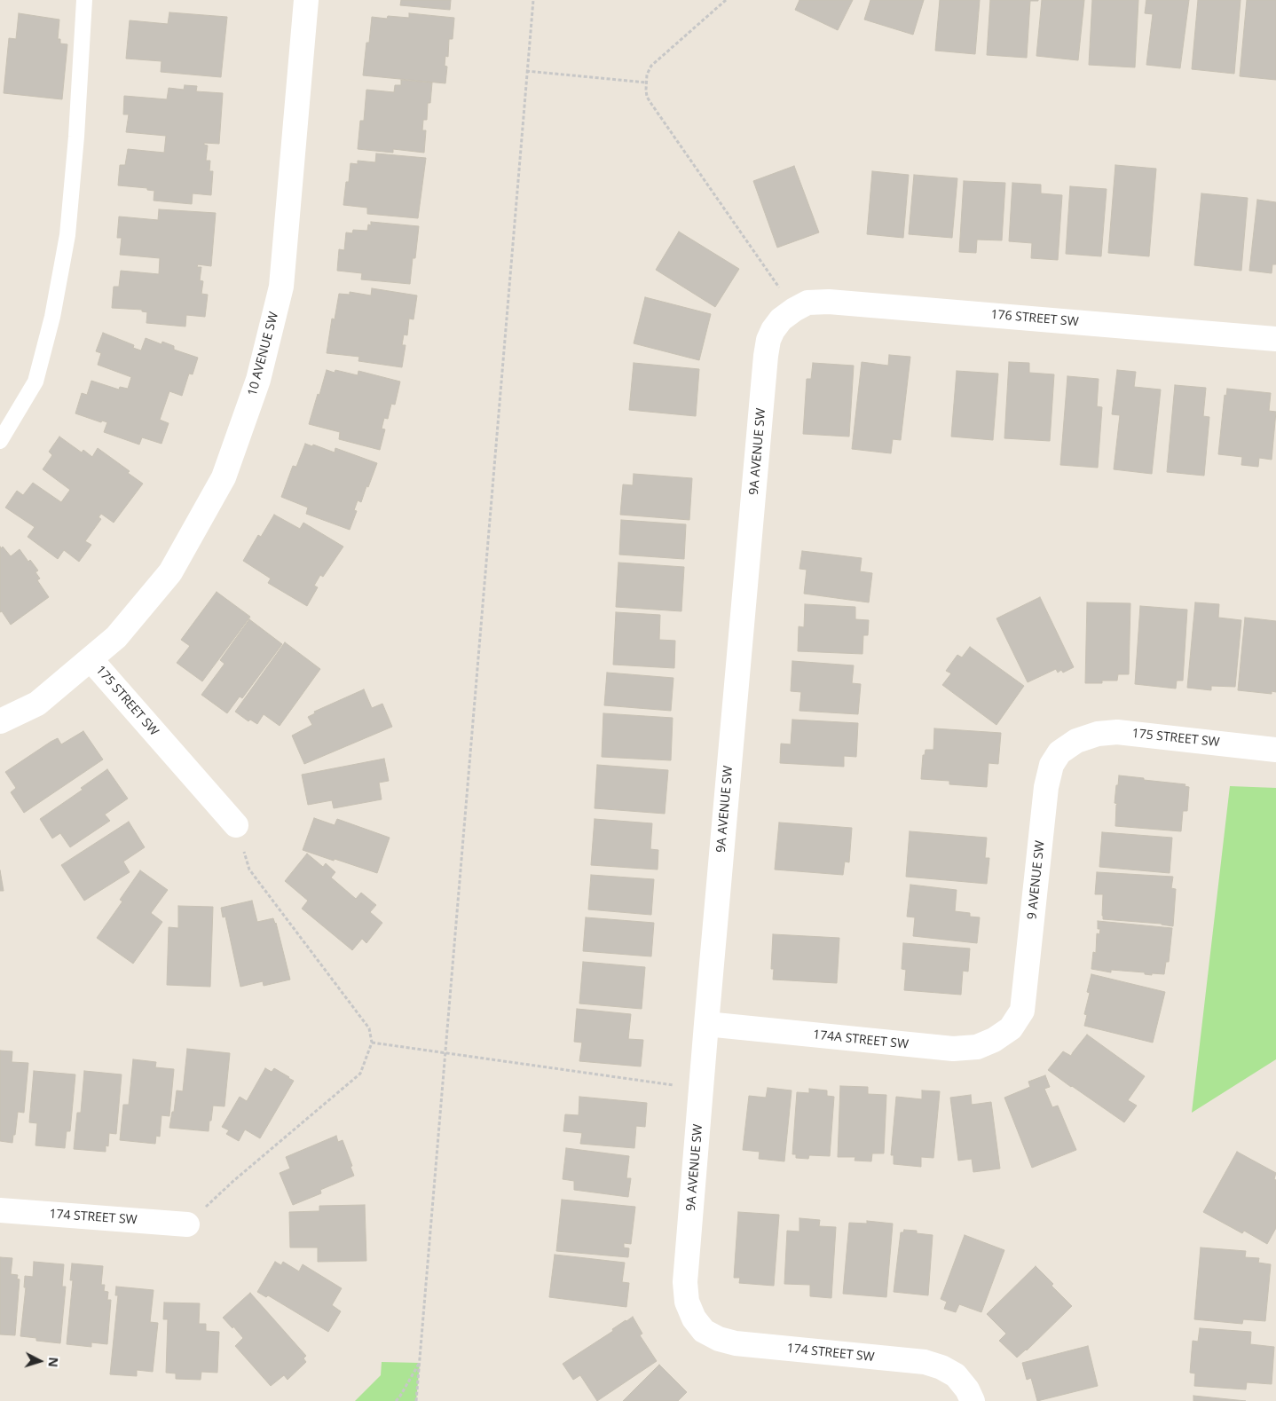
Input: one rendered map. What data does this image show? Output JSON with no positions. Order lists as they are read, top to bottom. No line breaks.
{"streets":{"street":["176 STREET SW","10 AVENUE SW","9A AVENUE SW","175 STREET SW","9 AVENUE SW","174A STREET SW","174 STREET SW"]},"crossings":[["176 STREET SW","9A AVENUE SW"],["10 AVENUE SW","175 STREET SW"],["9A AVENUE SW","174A STREET SW"],["9A AVENUE SW","174 STREET SW"],["175 STREET SW","9 AVENUE SW"],["9 AVENUE SW","174A STREET SW"]],"north":"right"}
